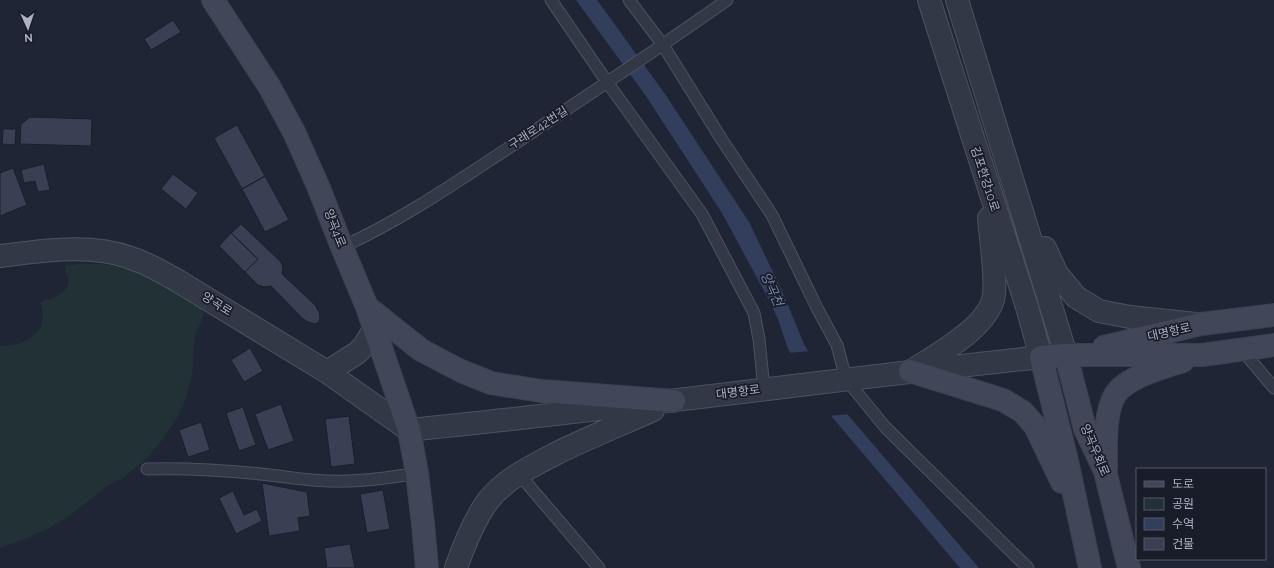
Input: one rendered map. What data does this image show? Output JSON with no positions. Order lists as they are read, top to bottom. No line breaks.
{"streets":{"main road":["양곡4로","대명항로","양곡우회로"],"street":["김포한강10로","양곡로"],"lane":["구래로42번길"]},"crossings":[["구래로42번길","양곡4로"],["김포한강10로","대명항로"],["김포한강10로","양곡우회로"],["양곡4로","양곡로"],["양곡4로","대명항로"],["양곡로","대명항로"],["대명항로","양곡우회로"]],"water":["양곡천"],"legend":["도로","공원","수역","건물"],"north":"bottom"}
